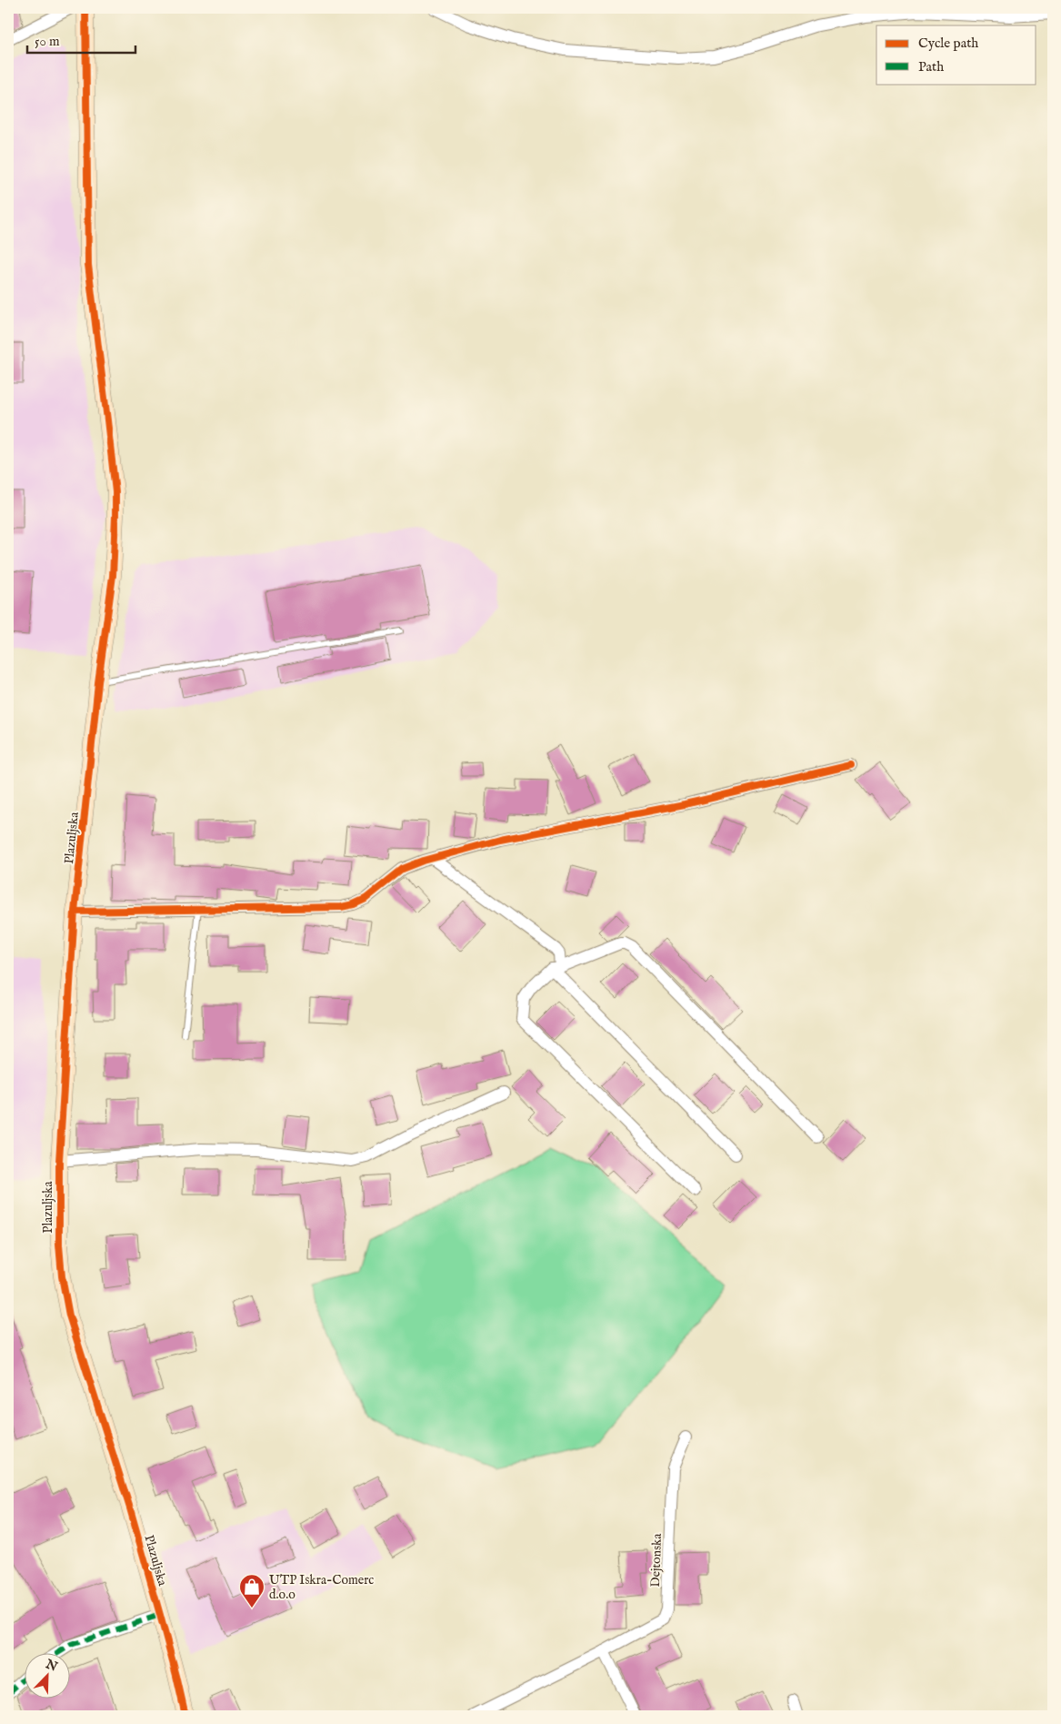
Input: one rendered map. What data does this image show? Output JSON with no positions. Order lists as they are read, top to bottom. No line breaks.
{"streets":{"main road":["Plazuljska"],"street":["Dejtonska"]},"places":{"shop":["UTP Iskra-Comerc d.o.o"]},"legend":["Cycle path","Path"],"scale_bar":"50 m","north":"top right"}
